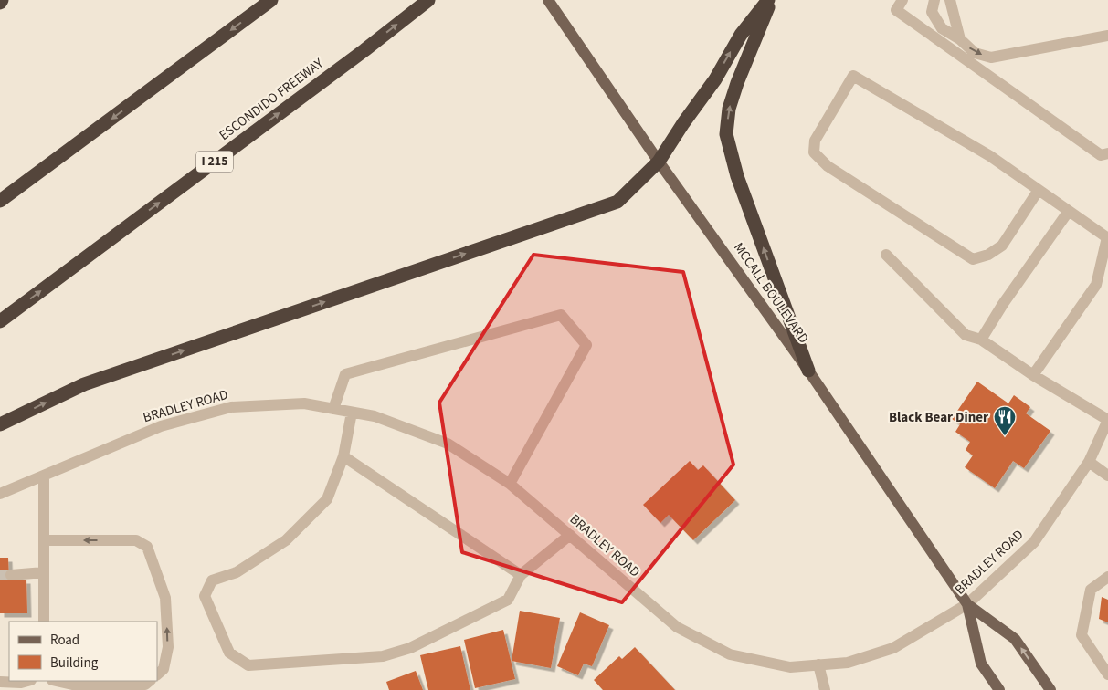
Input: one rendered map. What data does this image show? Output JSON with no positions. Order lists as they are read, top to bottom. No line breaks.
{"streets":{"highway":["ESCONDIDO FREEWAY","I 215"],"main road":["MCCALL BOULEVARD"],"street":["BRADLEY ROAD"]},"crossings":[["MCCALL BOULEVARD","BRADLEY ROAD"]],"places":{"restaurant":["Black Bear Diner"]},"legend":["Road","Building"]}
